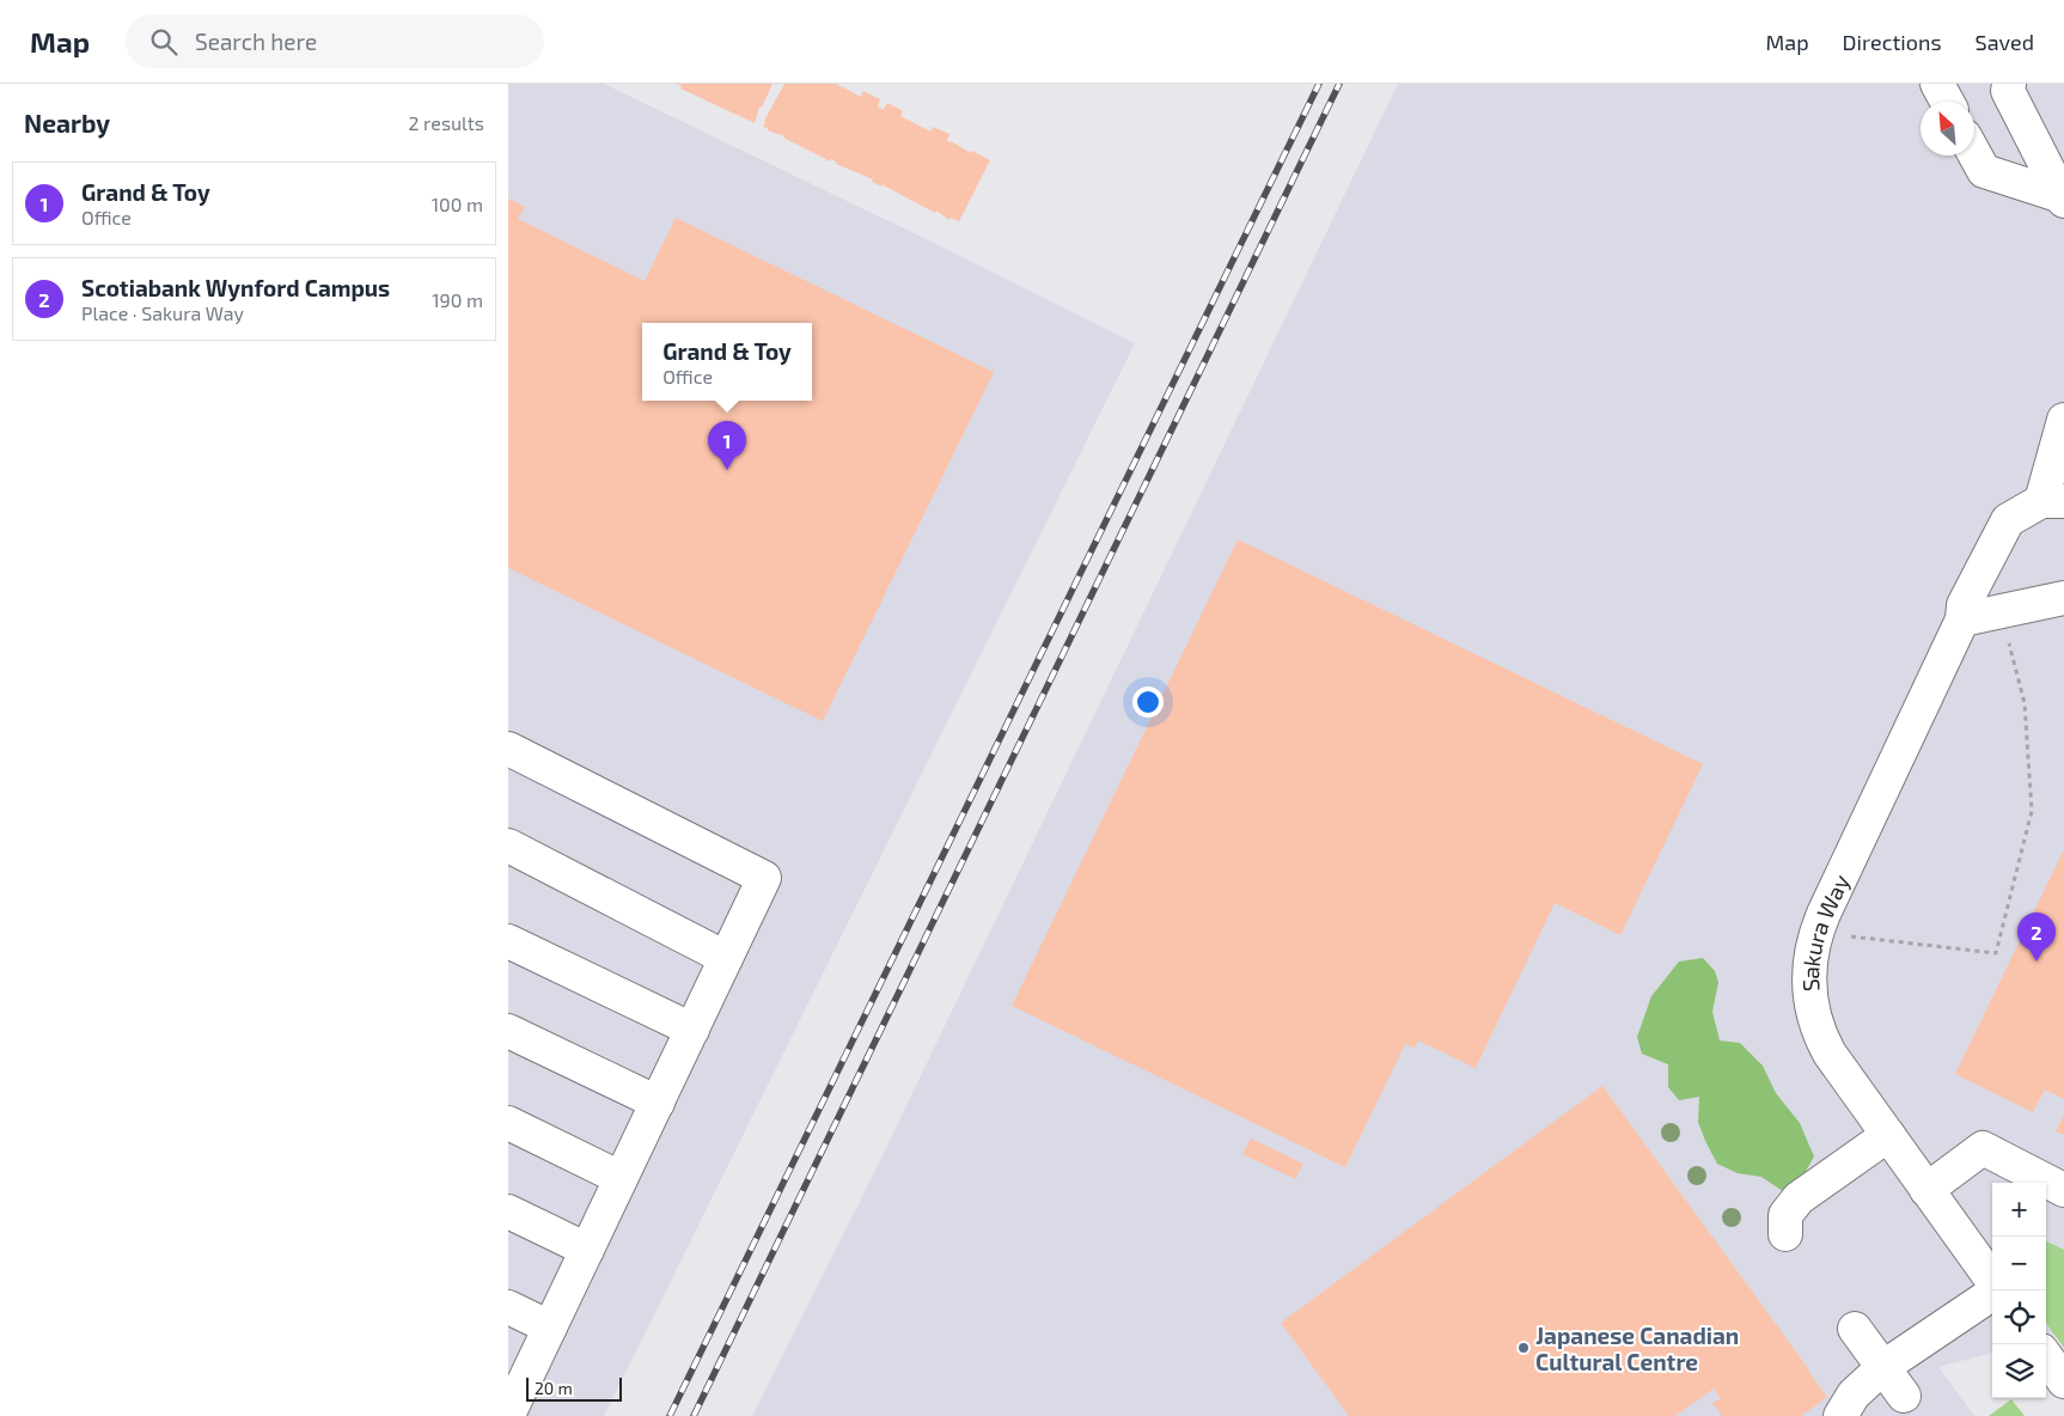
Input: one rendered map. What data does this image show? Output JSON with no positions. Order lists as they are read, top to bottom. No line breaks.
{"streets":{"street":["Sakura Way"]},"places":["Japanese Canadian Cultural Centre"],"scale_bar":"20 m","north":"top left","page":{"header":"Map","search":"Search here","nav":["Map","Directions","Saved"],"heading":["Nearby","2 results"],"list":[{"mark":"1","name":"Grand & Toy","note":"Office","value":"100 m"},{"mark":"2","name":"Scotiabank Wynford Campus","note":"Place · Sakura Way","value":"190 m"}],"popup":["Grand & Toy","Office"],"pins":["1","2"],"map_buttons":["+","−"],"scale":"20 m"}}
